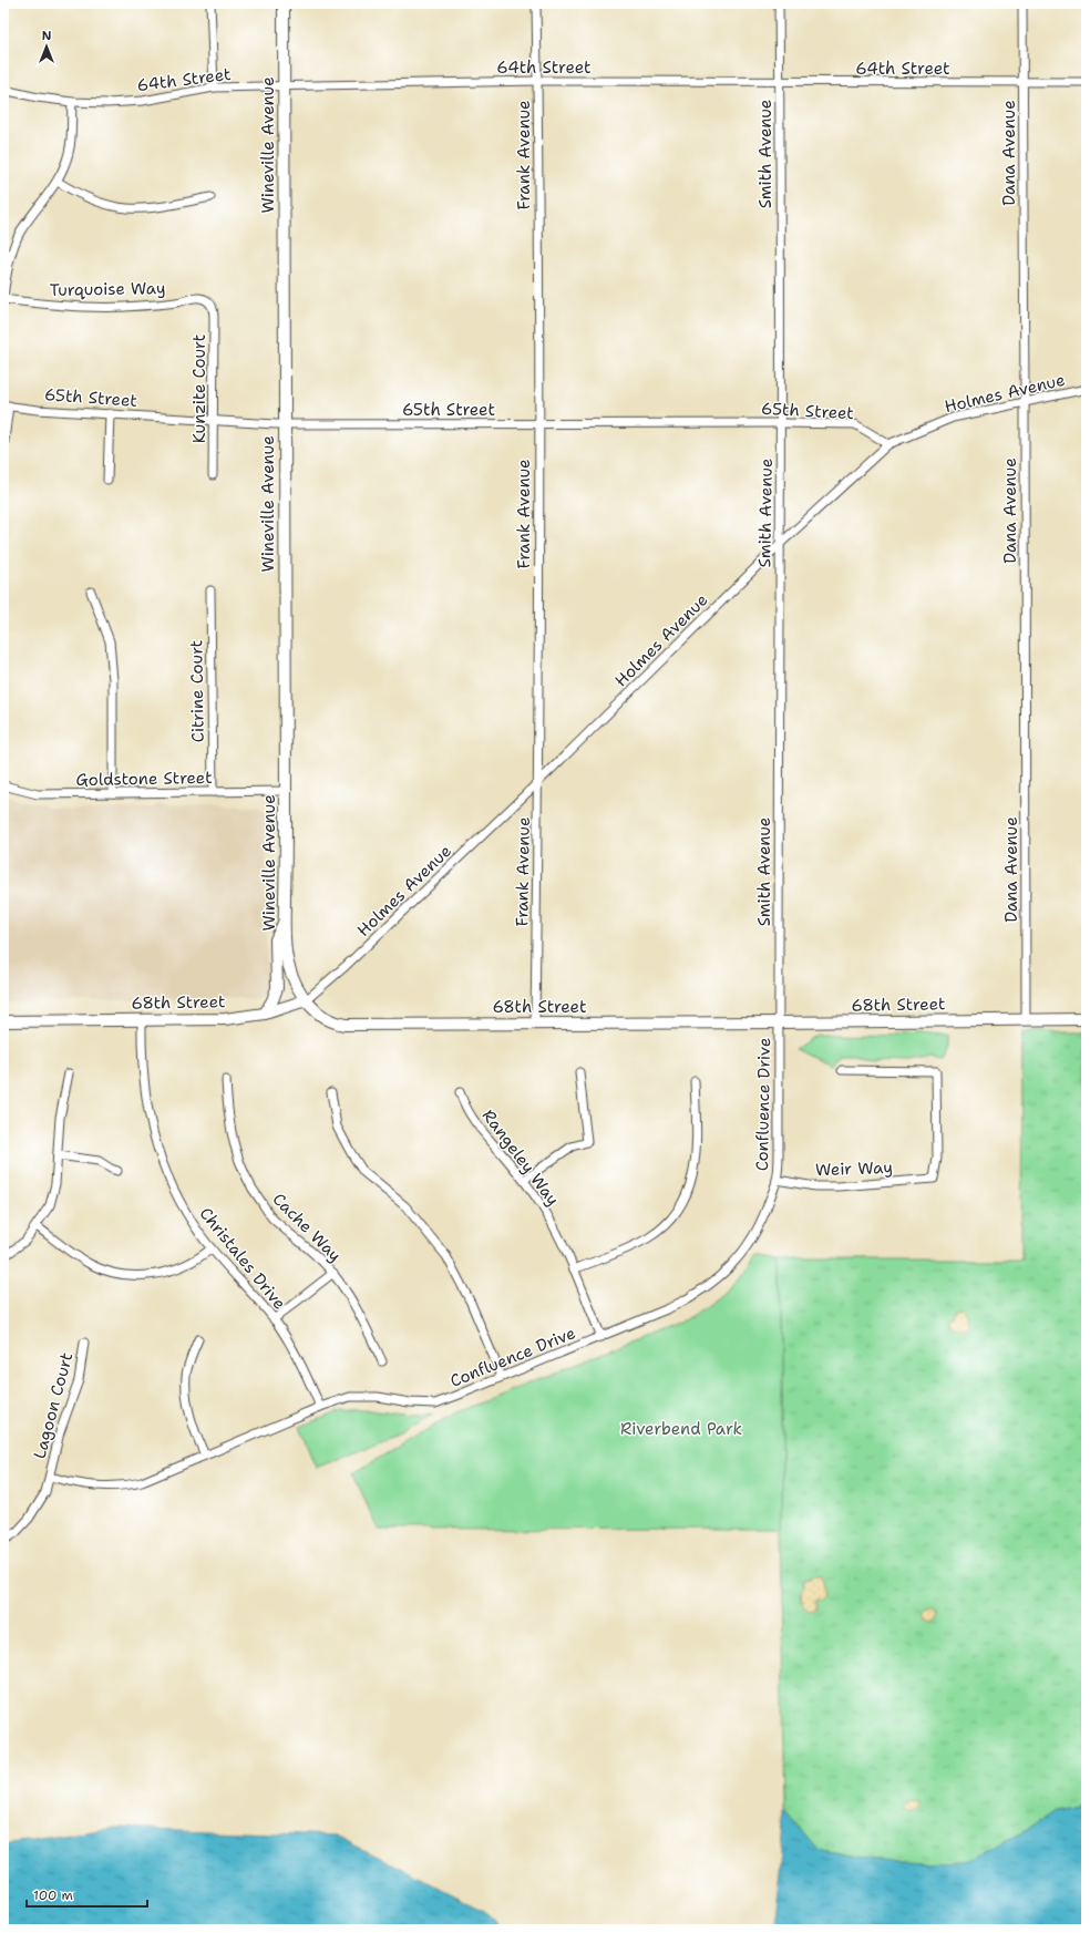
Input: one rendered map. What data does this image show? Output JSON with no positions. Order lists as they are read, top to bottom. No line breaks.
{"streets":{"street":["64th Street","Wineville Avenue","Dana Avenue","Smith Avenue","Frank Avenue","Turquoise Way","Kunzite Court","Holmes Avenue","65th Street","Citrine Court","Goldstone Street","68th Street","Confluence Drive","Rangeley Way","Weir Way","Cache Way","Christales Drive","Lagoon Court"]},"crossings":[["64th Street","Wineville Avenue"],["64th Street","Dana Avenue"],["64th Street","Smith Avenue"],["64th Street","Frank Avenue"],["Wineville Avenue","Holmes Avenue"],["Wineville Avenue","65th Street"],["Wineville Avenue","Goldstone Street"],["Wineville Avenue","68th Street"],["Dana Avenue","Holmes Avenue"],["Dana Avenue","68th Street"],["Smith Avenue","Holmes Avenue"],["Smith Avenue","65th Street"],["Smith Avenue","68th Street"],["Smith Avenue","Confluence Drive"],["Frank Avenue","Holmes Avenue"],["Frank Avenue","65th Street"],["Frank Avenue","68th Street"],["Turquoise Way","Kunzite Court"],["Kunzite Court","65th Street"],["Holmes Avenue","65th Street"],["Holmes Avenue","68th Street"],["Citrine Court","Goldstone Street"],["68th Street","Confluence Drive"],["68th Street","Christales Drive"],["Confluence Drive","Rangeley Way"],["Confluence Drive","Weir Way"],["Confluence Drive","Christales Drive"],["Confluence Drive","Lagoon Court"]],"parks":["Riverbend Park"],"scale_bar":"100 m","north":"top"}
